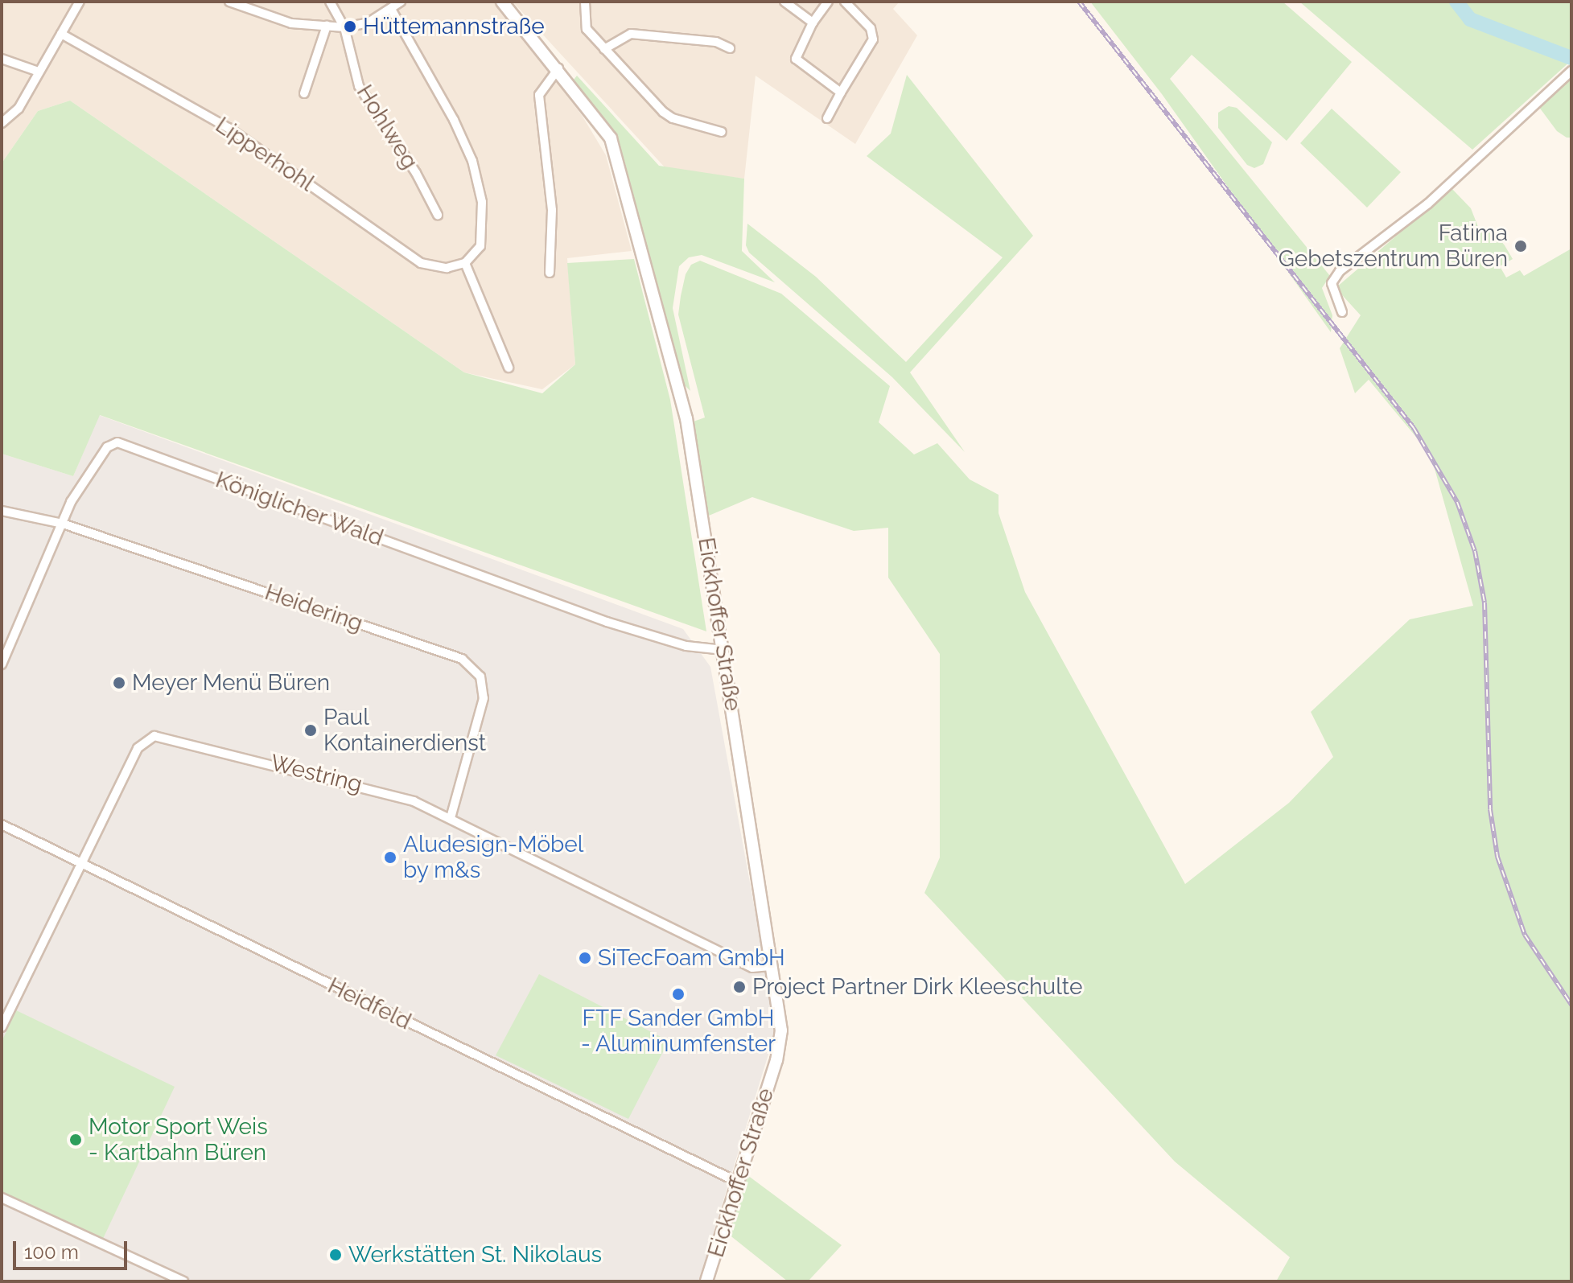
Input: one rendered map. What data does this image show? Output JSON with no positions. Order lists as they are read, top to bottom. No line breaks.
{"streets":{"main road":["Eickhoffer Straße"],"street":["Hohlweg","Lipperhohl","Königlicher Wald","Heidering","Westring","Heidfeld"]},"crossings":[["Königlicher Wald","Heidering"],["Königlicher Wald","Eickhoffer Straße"],["Heidering","Westring"],["Eickhoffer Straße","Westring"],["Eickhoffer Straße","Heidfeld"],["Westring","Heidfeld"]],"places":["Hüttemannstraße","Fatima Gebetszentrum Büren","Meyer Menü Büren","Paul Kontainerdienst","Aludesign-Möbel by m&s","SiTecFoam GmbH","Project Partner Dirk Kleeschulte","FTF Sander GmbH - Aluminumfenster","Motor Sport Weis - Kartbahn Büren","Werkstätten St. Nikolaus"],"scale_bar":"100 m"}
